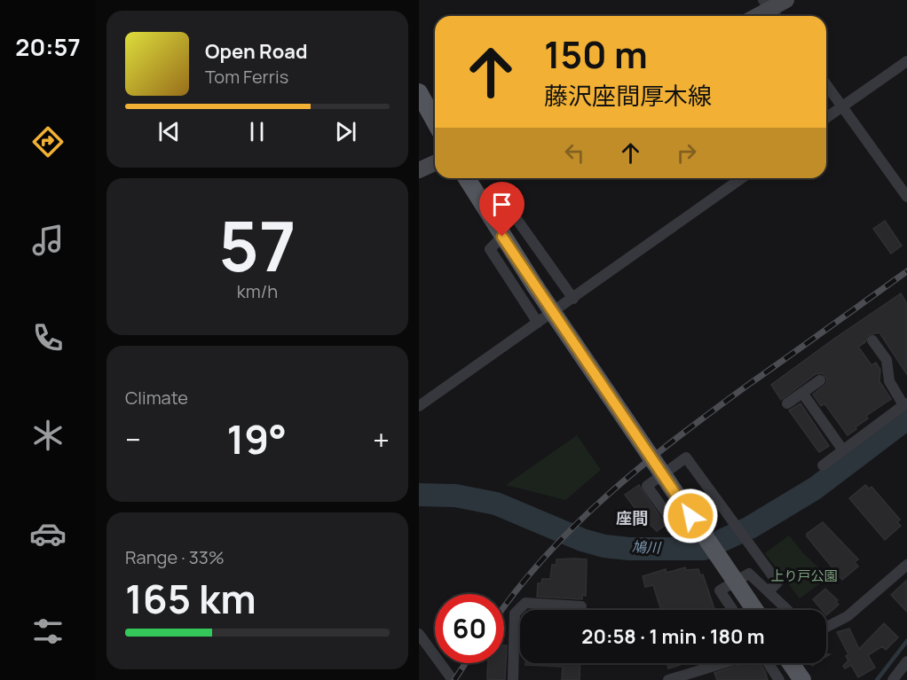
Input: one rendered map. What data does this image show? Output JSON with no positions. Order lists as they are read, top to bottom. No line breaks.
{"districts":["座間"],"water":["鳩川"],"parks":["上り戸公園"],"page":{"tabs":"20:57","turn":["150 m","藤沢座間厚木線"],"song":["Open Road","Tom Ferris"],"tile":[["57","km/h"],"Climate",["Range · 33%","165 km"]],"heat":["−","19°","+"],"limit":"60","trip":"20:58 · 1 min · 180 m"}}
